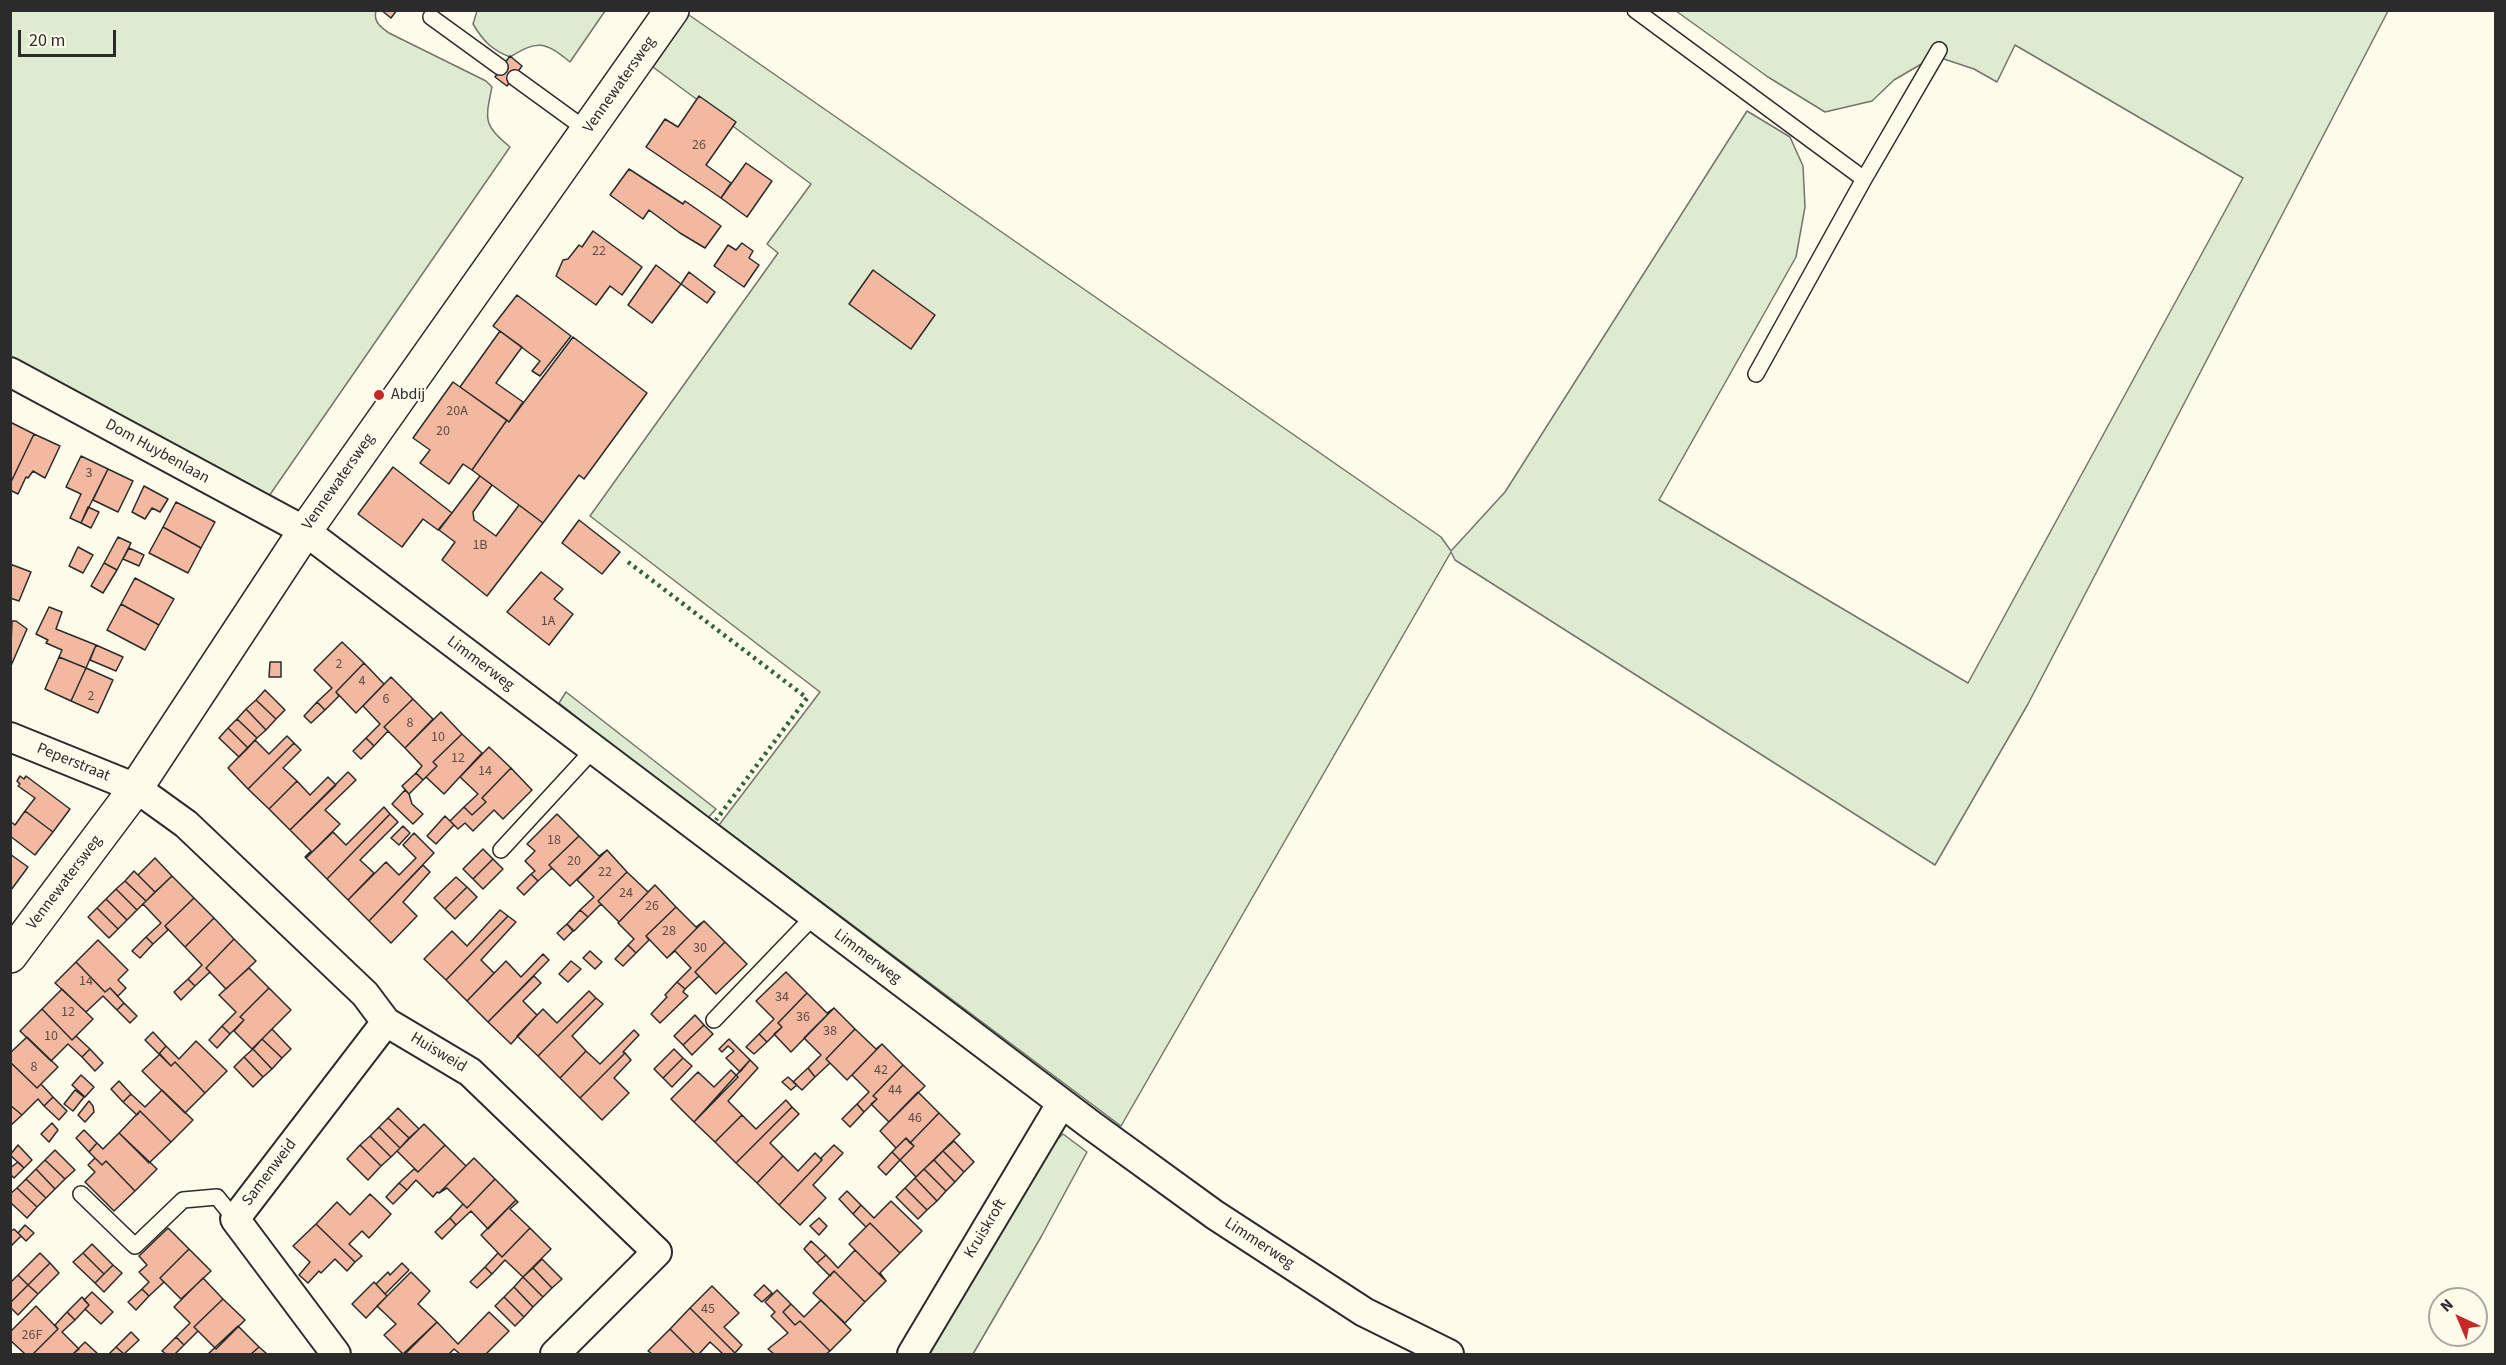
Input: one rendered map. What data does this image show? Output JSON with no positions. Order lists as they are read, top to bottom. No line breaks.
{"streets":{"street":["Vennewatersweg","Dom Huybenlaan","Limmerweg","Peperstraat","Huisweid","Samenweid","Kruiskroft"]},"crossings":[["Vennewatersweg","Dom Huybenlaan"],["Vennewatersweg","Limmerweg"],["Vennewatersweg","Peperstraat"],["Vennewatersweg","Huisweid"],["Dom Huybenlaan","Limmerweg"],["Limmerweg","Kruiskroft"],["Peperstraat","Huisweid"],["Huisweid","Samenweid"]],"places":["Abdij"],"house_numbers":["26","22","20A","20","3","1B","1A","2","4","2","6","8","10","12","14","18","20","22","24","26","28","30","14","34","12","36","38","10","8","42","44","46","45","26F"],"scale_bar":"20 m","north":"top left"}
